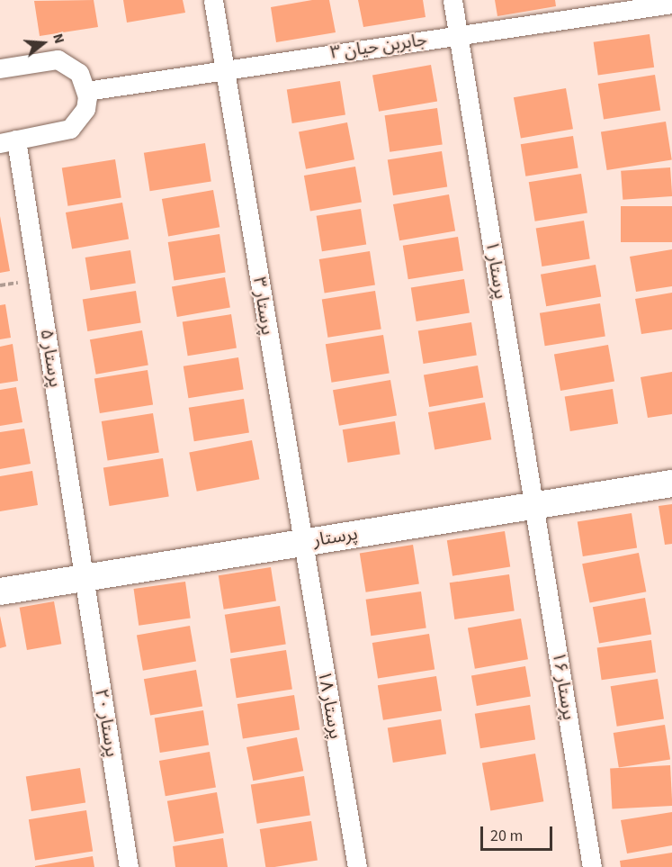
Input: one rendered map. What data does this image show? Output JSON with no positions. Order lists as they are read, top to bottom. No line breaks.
{"streets":{"street":["جابربن حیان ۳","پرستار ۱","پرستار ۳","پرستار ۵","پرستار","پرستار ۱۶","پرستار ۱۸","پرستار ۲۰"]},"crossings":[["جابربن حیان ۳","پرستار ۱"],["جابربن حیان ۳","پرستار ۳"],["پرستار ۱","پرستار"],["پرستار ۱","پرستار ۱۶"],["پرستار ۳","پرستار"],["پرستار ۳","پرستار ۱۸"],["پرستار ۵","پرستار"],["پرستار ۵","پرستار ۲۰"],["پرستار","پرستار ۱۶"],["پرستار","پرستار ۱۸"],["پرستار","پرستار ۲۰"]],"scale_bar":"20 m","north":"right"}
